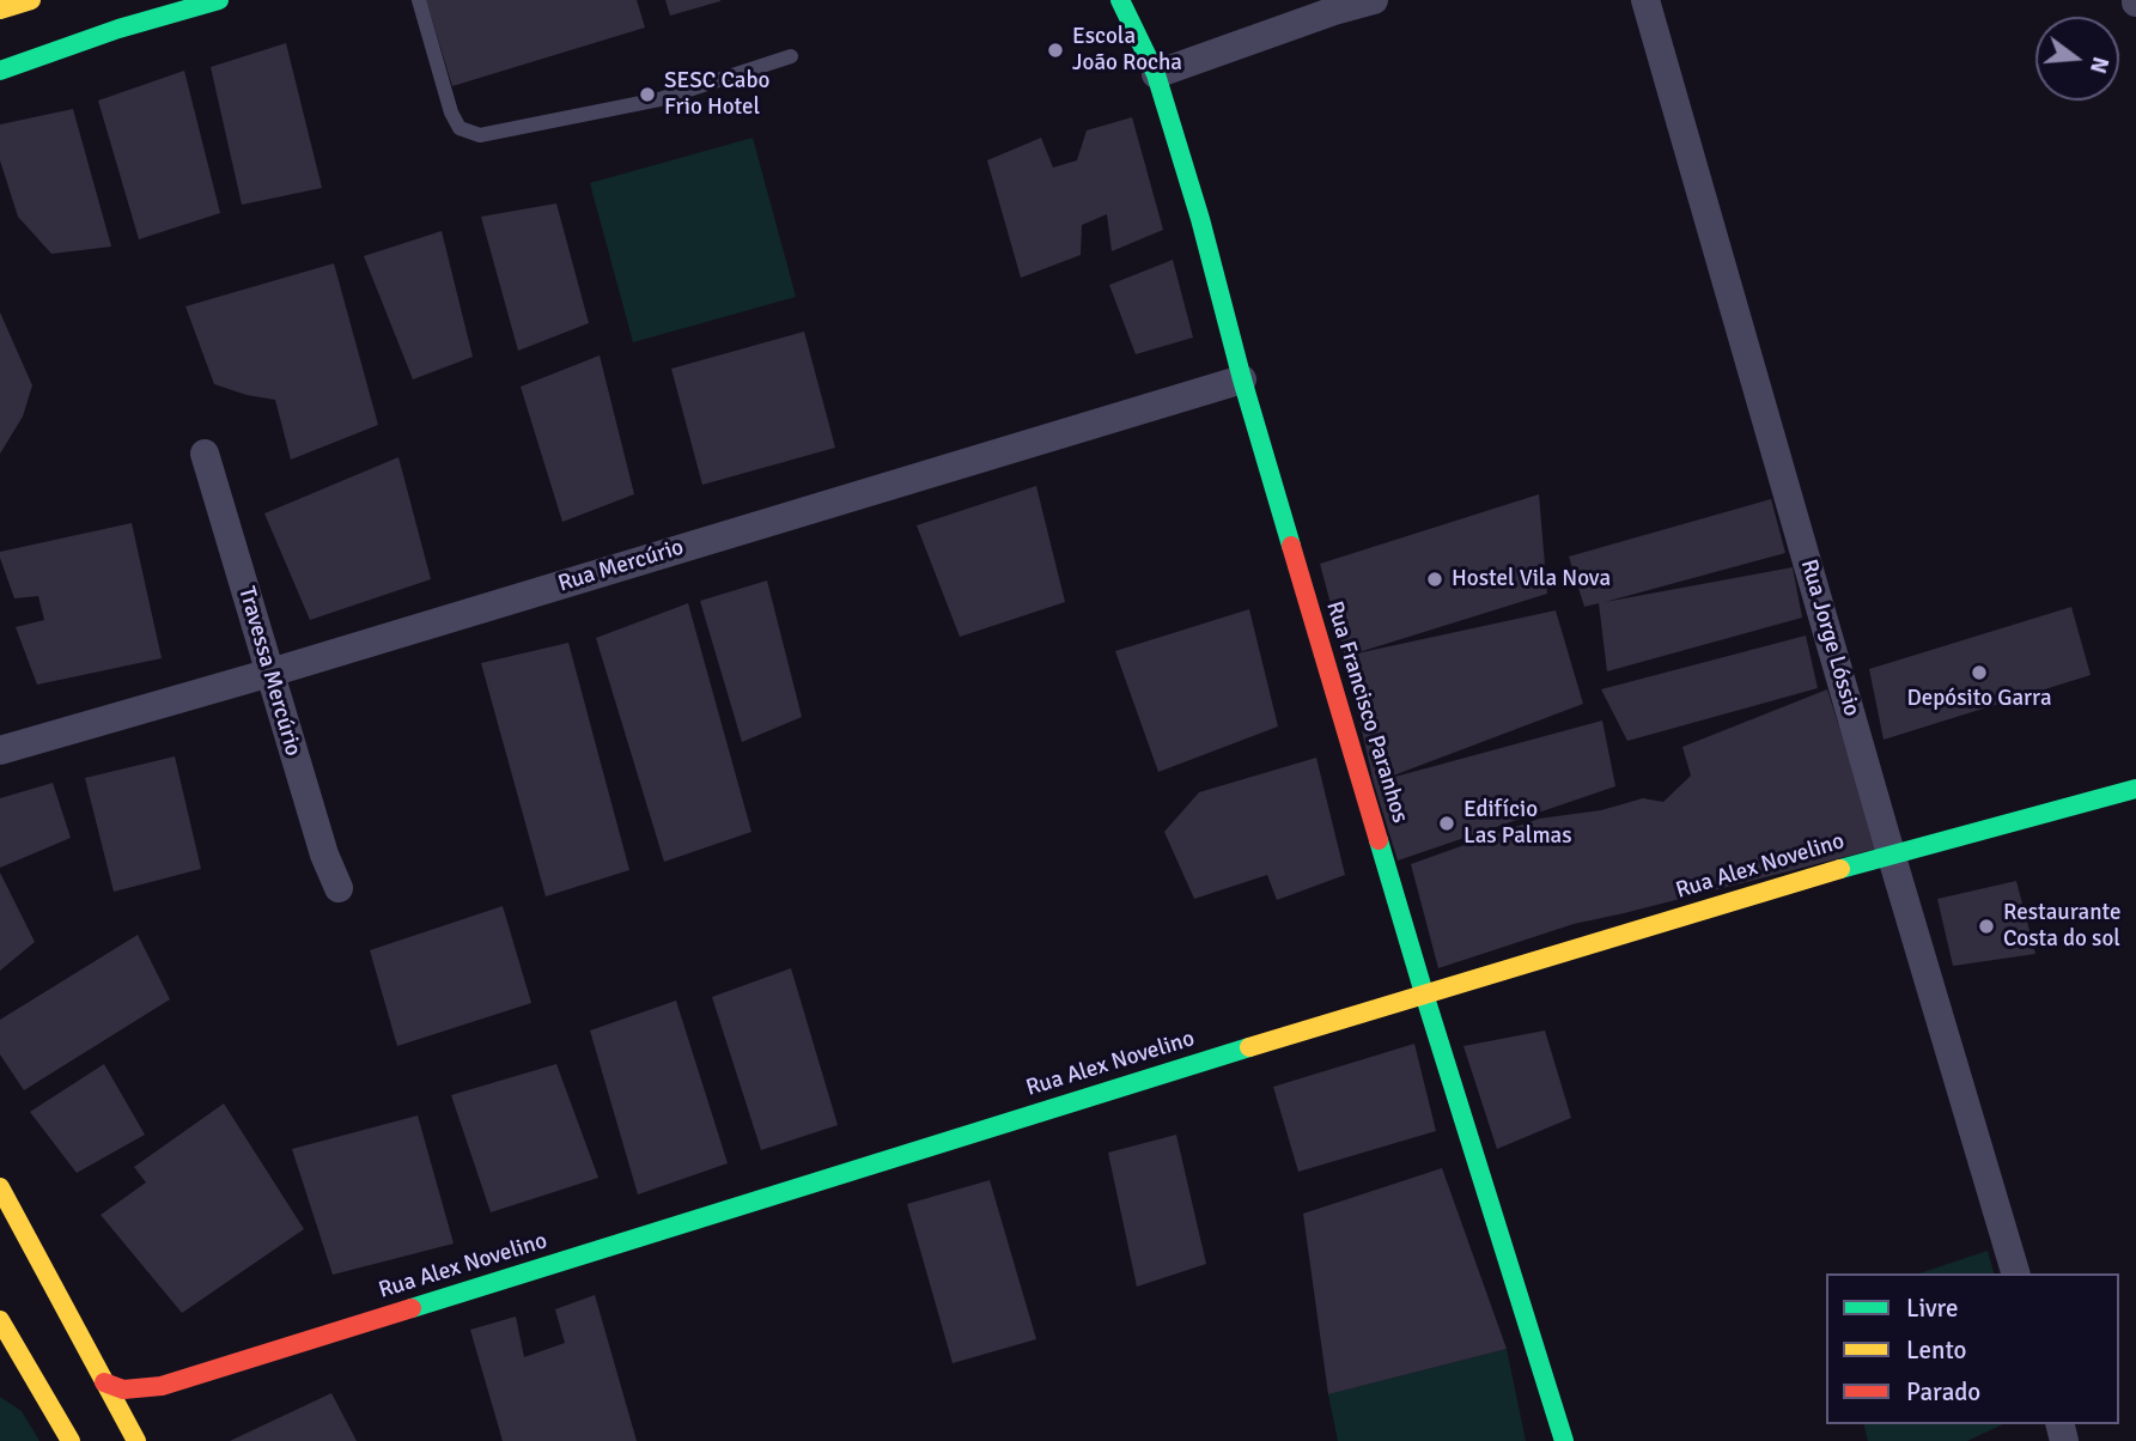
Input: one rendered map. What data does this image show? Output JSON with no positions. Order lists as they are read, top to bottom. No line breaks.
{"streets":{"street":["Rua Mercúrio","Rua Jorge Lóssio","Travessa Mercúrio","Rua Francisco Paranhos","Rua Alex Novelino"]},"crossings":[["Rua Mercúrio","Travessa Mercúrio"],["Rua Mercúrio","Rua Francisco Paranhos"],["Rua Jorge Lóssio","Rua Alex Novelino"],["Rua Francisco Paranhos","Rua Alex Novelino"]],"places":["Escola João Rocha","SESC Cabo Frio Hotel","Hostel Vila Nova","Depósito Garra","Edifício Las Palmas","Restaurante Costa do sol"],"legend":["Livre","Lento","Parado"],"north":"right"}
